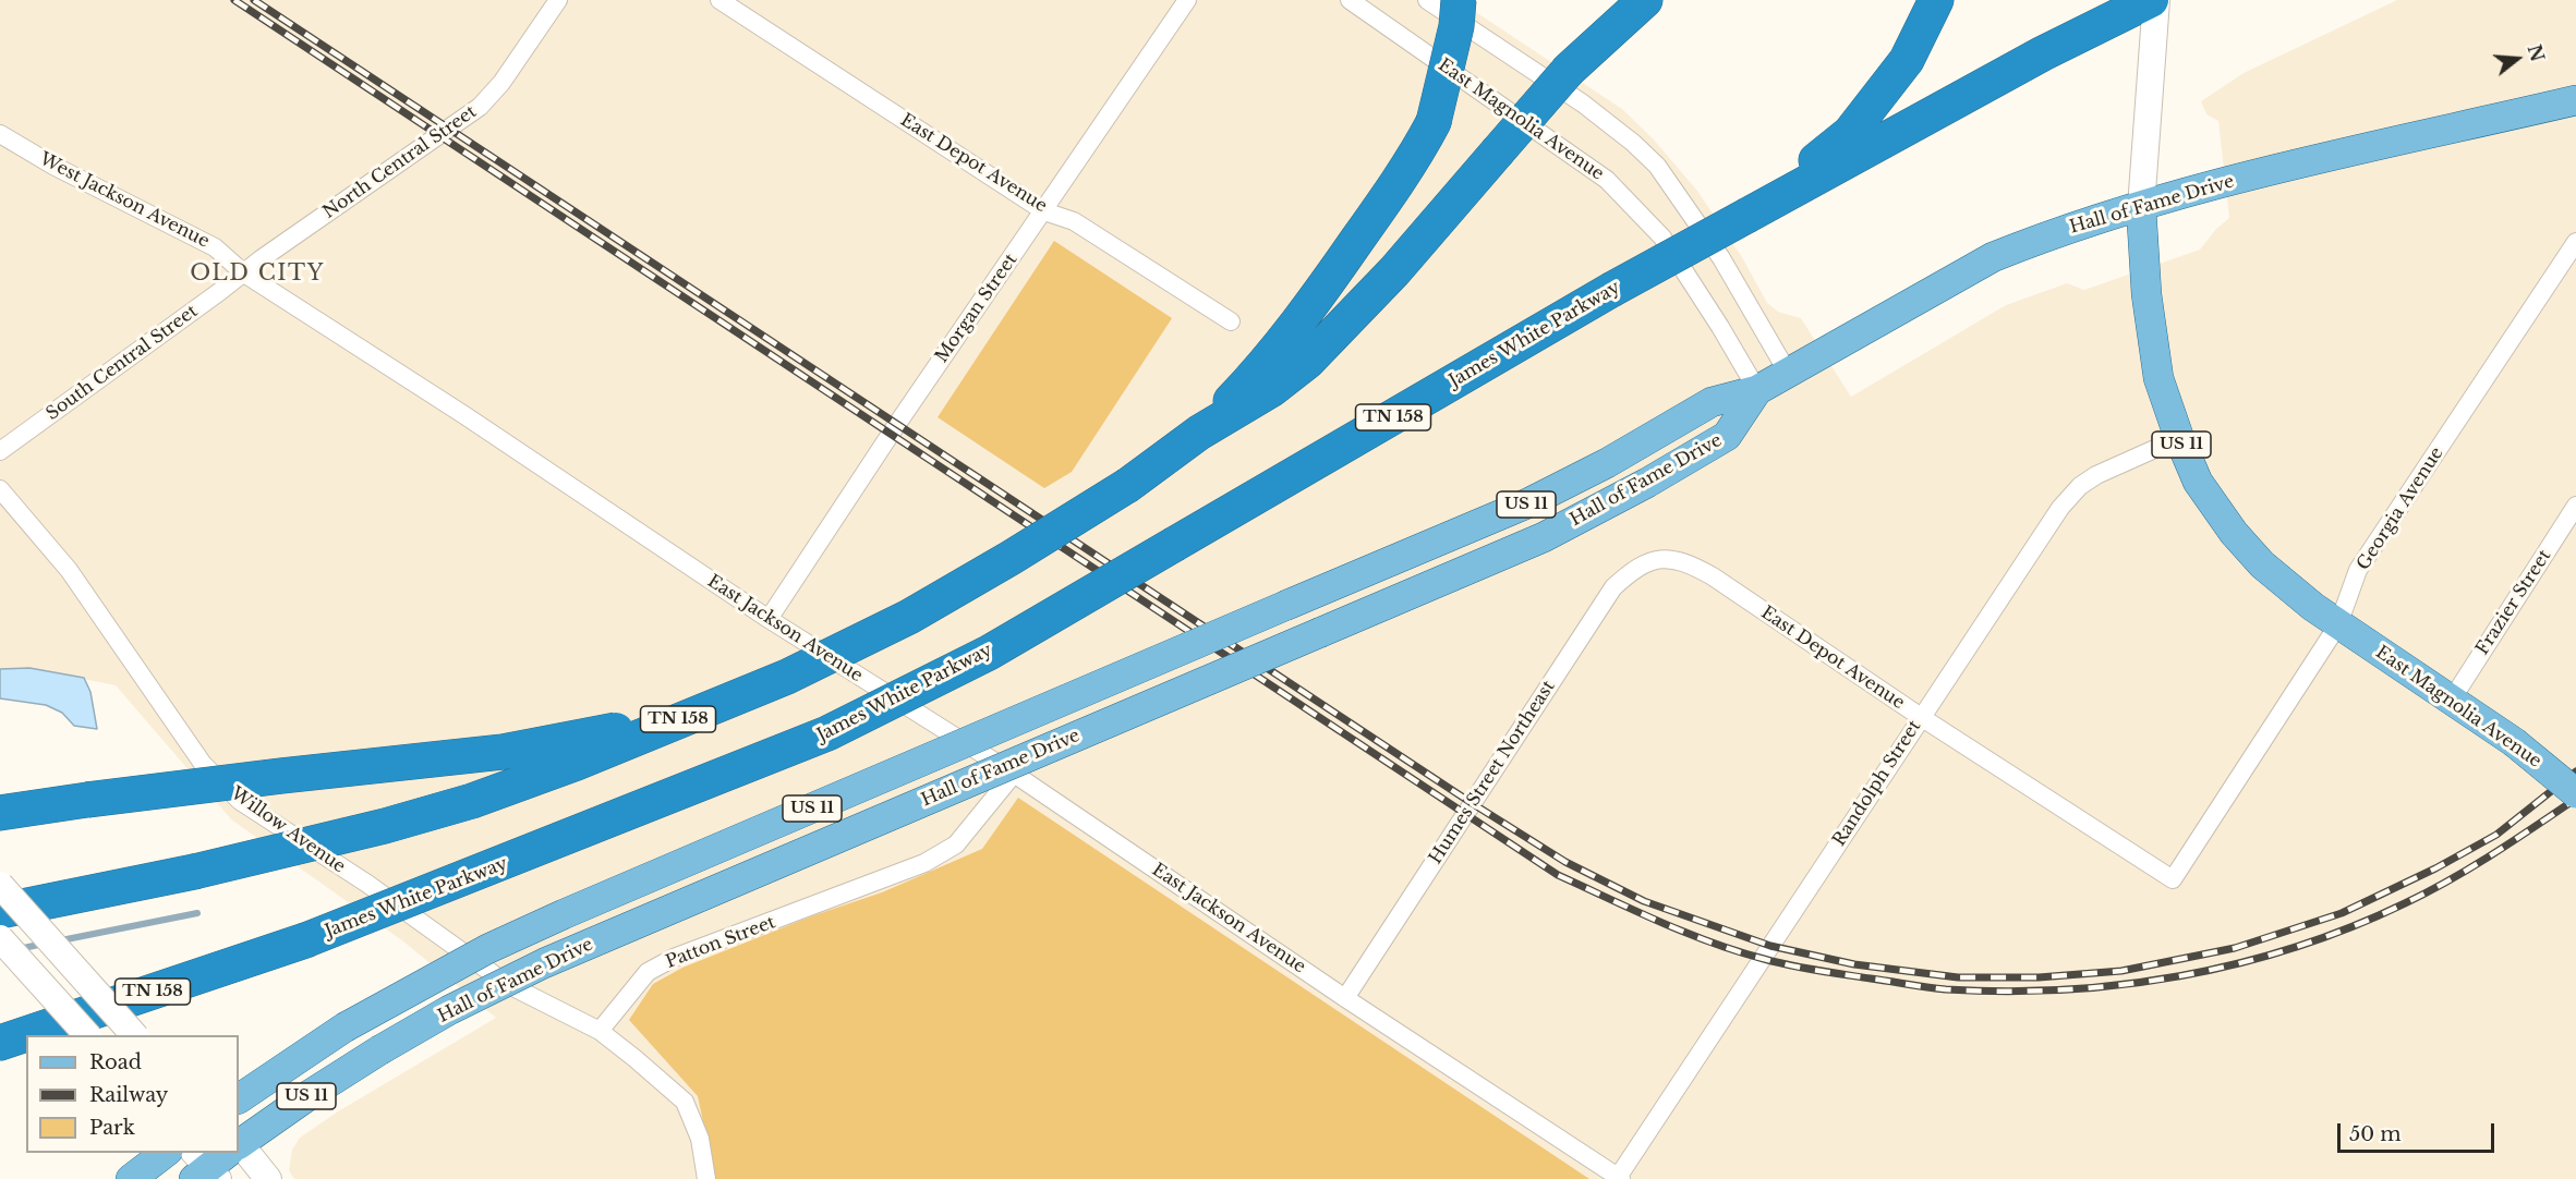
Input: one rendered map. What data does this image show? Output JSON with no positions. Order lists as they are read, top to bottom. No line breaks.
{"streets":{"highway":["James White Parkway","TN 158"],"main road":["East Magnolia Avenue","Hall of Fame Drive","US 11"],"street":["North Central Street","East Depot Avenue","West Jackson Avenue","Morgan Street","South Central Street","Georgia Avenue","Frazier Street","East Jackson Avenue","Humes Street Northeast","Randolph Street","Willow Avenue","Patton Street"]},"crossings":[["East Magnolia Avenue","Hall of Fame Drive"],["East Magnolia Avenue","US 11"],["East Magnolia Avenue","Georgia Avenue"],["East Magnolia Avenue","Frazier Street"],["North Central Street","West Jackson Avenue"],["North Central Street","South Central Street"],["North Central Street","East Jackson Avenue"],["East Depot Avenue","Morgan Street"],["East Depot Avenue","Georgia Avenue"],["East Depot Avenue","Humes Street Northeast"],["East Depot Avenue","Randolph Street"],["West Jackson Avenue","South Central Street"],["West Jackson Avenue","East Jackson Avenue"],["Hall of Fame Drive","US 11"],["Morgan Street","East Jackson Avenue"],["South Central Street","East Jackson Avenue"],["US 11","Georgia Avenue"],["US 11","Randolph Street"],["East Jackson Avenue","Humes Street Northeast"],["East Jackson Avenue","Randolph Street"],["East Jackson Avenue","Patton Street"],["Willow Avenue","Patton Street"]],"districts":["OLD CITY"],"legend":["Road","Railway","Park"],"scale_bar":"50 m","north":"right"}
